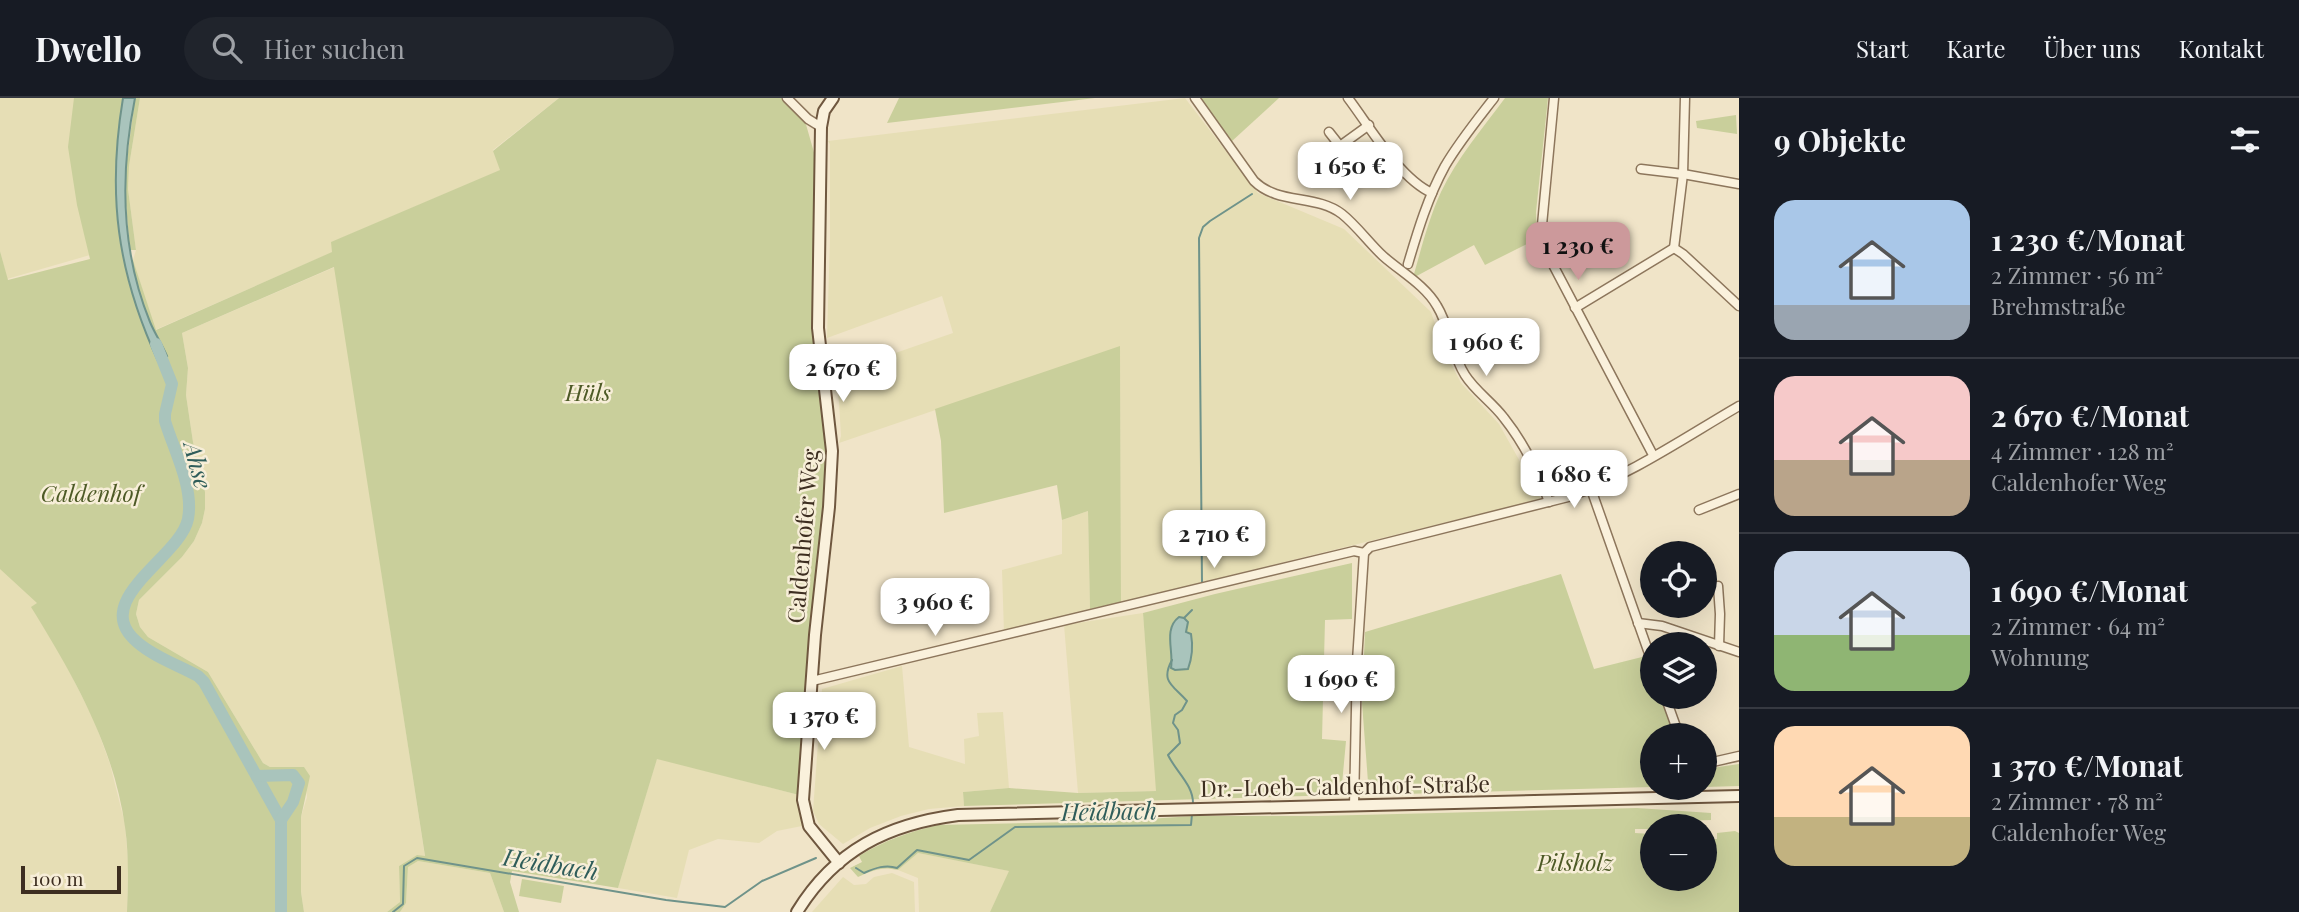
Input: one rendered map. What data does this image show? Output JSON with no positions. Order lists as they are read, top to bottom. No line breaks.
{"streets":{"main road":["Caldenhofer Weg","Dr.-Loeb-Caldenhof-Straße"]},"crossings":[["Caldenhofer Weg","Dr.-Loeb-Caldenhof-Straße"]],"water":["Ahse","Heidbach"],"parks":["Hüls","Caldenhof","Pilsholz"],"scale_bar":"100 m","page":{"header":"Dwello","search":"Hier suchen","nav":["Start","Karte","Über uns","Kontakt"],"heading":"9 Objekte","price":["1 650 €","1 230 €","1 960 €","2 670 €","1 680 €","2 710 €","3 960 €","1 690 €","1 370 €"],"list":[{"name":"1 230 €/Monat","note":"2 Zimmer · 56 m² · Brehmstraße"},{"name":"2 670 €/Monat","note":"4 Zimmer · 128 m² · Caldenhofer Weg"},{"name":"1 690 €/Monat","note":"2 Zimmer · 64 m² · Wohnung"},{"name":"1 370 €/Monat","note":"2 Zimmer · 78 m² · Caldenhofer Weg"}],"map_buttons":["+","−"],"scale":"100 m"}}
